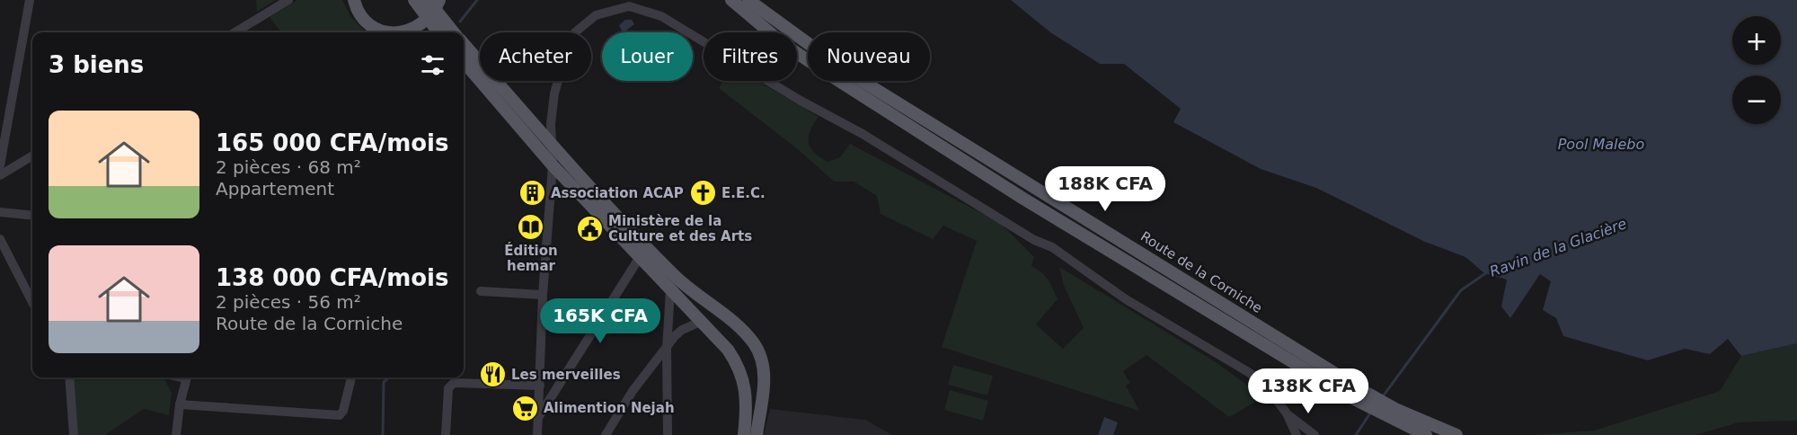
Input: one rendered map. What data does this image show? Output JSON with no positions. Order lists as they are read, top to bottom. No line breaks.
{"streets":{"main road":["Route de la Corniche"]},"water":["Pool Malebo","Ravin de la Glacière"],"places":{"building":["Association ACAP"],"church":["E.E.C."],"library":["Édition hemar"],"public building":["Ministère de la Culture et des Arts"],"restaurant":["Les merveilles"],"supermarket":["Alimention Nejah"]},"page":{"map_buttons":["+","−"],"chip":["Acheter","Louer","Filtres","Nouveau"],"heading":"3 biens","list":[{"name":"165 000 CFA/mois","note":"2 pièces · 68 m² · Appartement"},{"name":"138 000 CFA/mois","note":"2 pièces · 56 m² · Route de la Corniche"}],"price":["188K CFA","165K CFA","138K CFA"]}}
